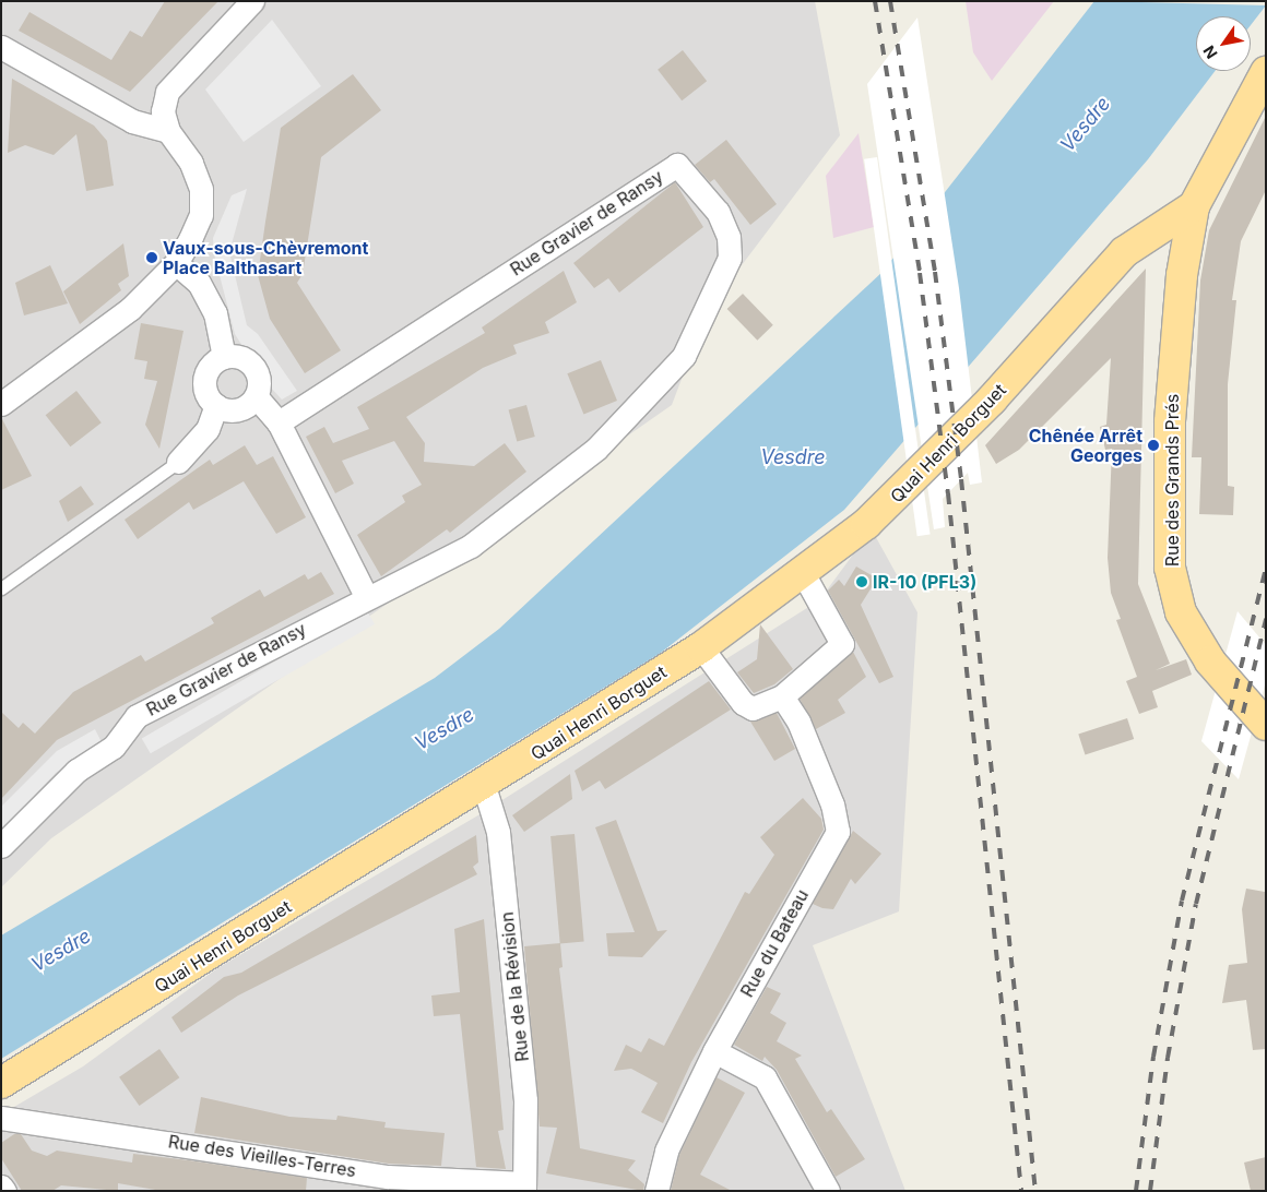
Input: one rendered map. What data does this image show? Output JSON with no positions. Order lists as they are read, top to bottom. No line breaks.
{"streets":{"main road":["Quai Henri Borguet","Rue des Grands Prés"],"street":["Rue Gravier de Ransy","Rue du Bateau","Rue de la Révision","Rue des Vieilles-Terres"]},"crossings":[["Quai Henri Borguet","Rue des Grands Prés"],["Quai Henri Borguet","Rue de la Révision"],["Rue de la Révision","Rue des Vieilles-Terres"]],"water":["Vesdre"],"places":["Vaux-sous-Chèvremont Place Balthasart","Chênée Arrêt Georges","IR-10 (PFL3)"],"north":"bottom left"}
